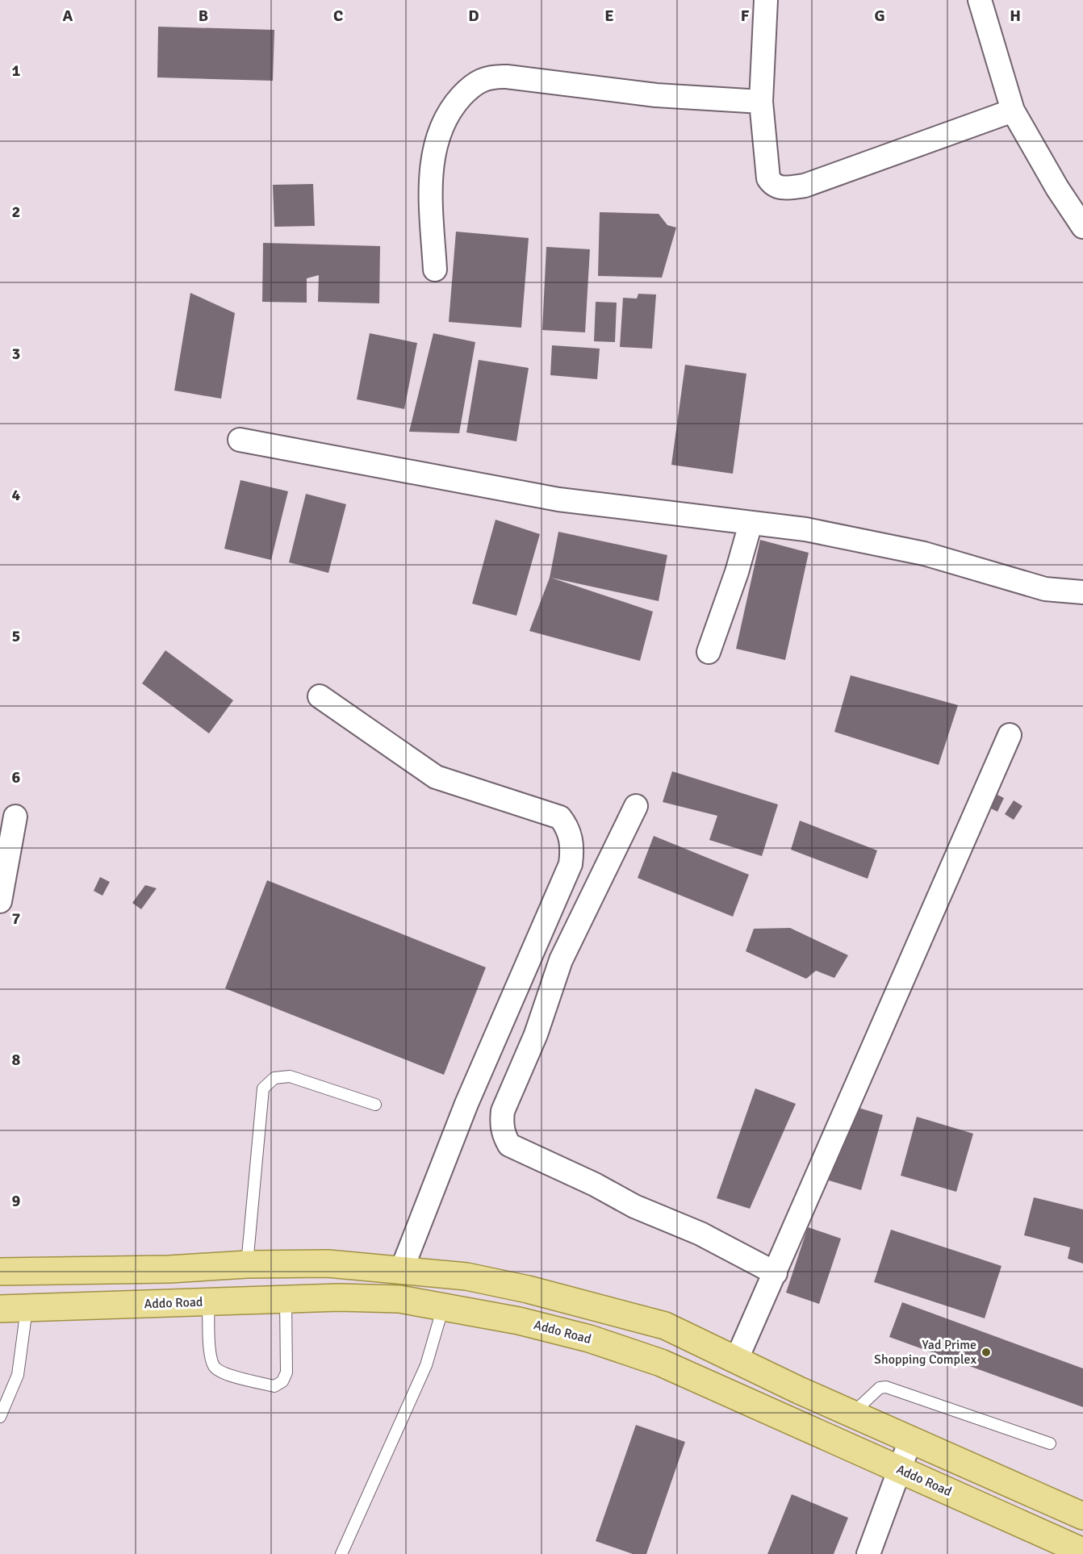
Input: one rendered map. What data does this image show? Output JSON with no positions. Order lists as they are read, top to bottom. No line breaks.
{"streets":{"main road":["Addo Road"]},"places":["Yad Prime Shopping Complex"],"grid":{"columns":["A","B","C","D","E","F","G","H"],"rows":["1","2","3","4","5","6","7","8","9"]}}
